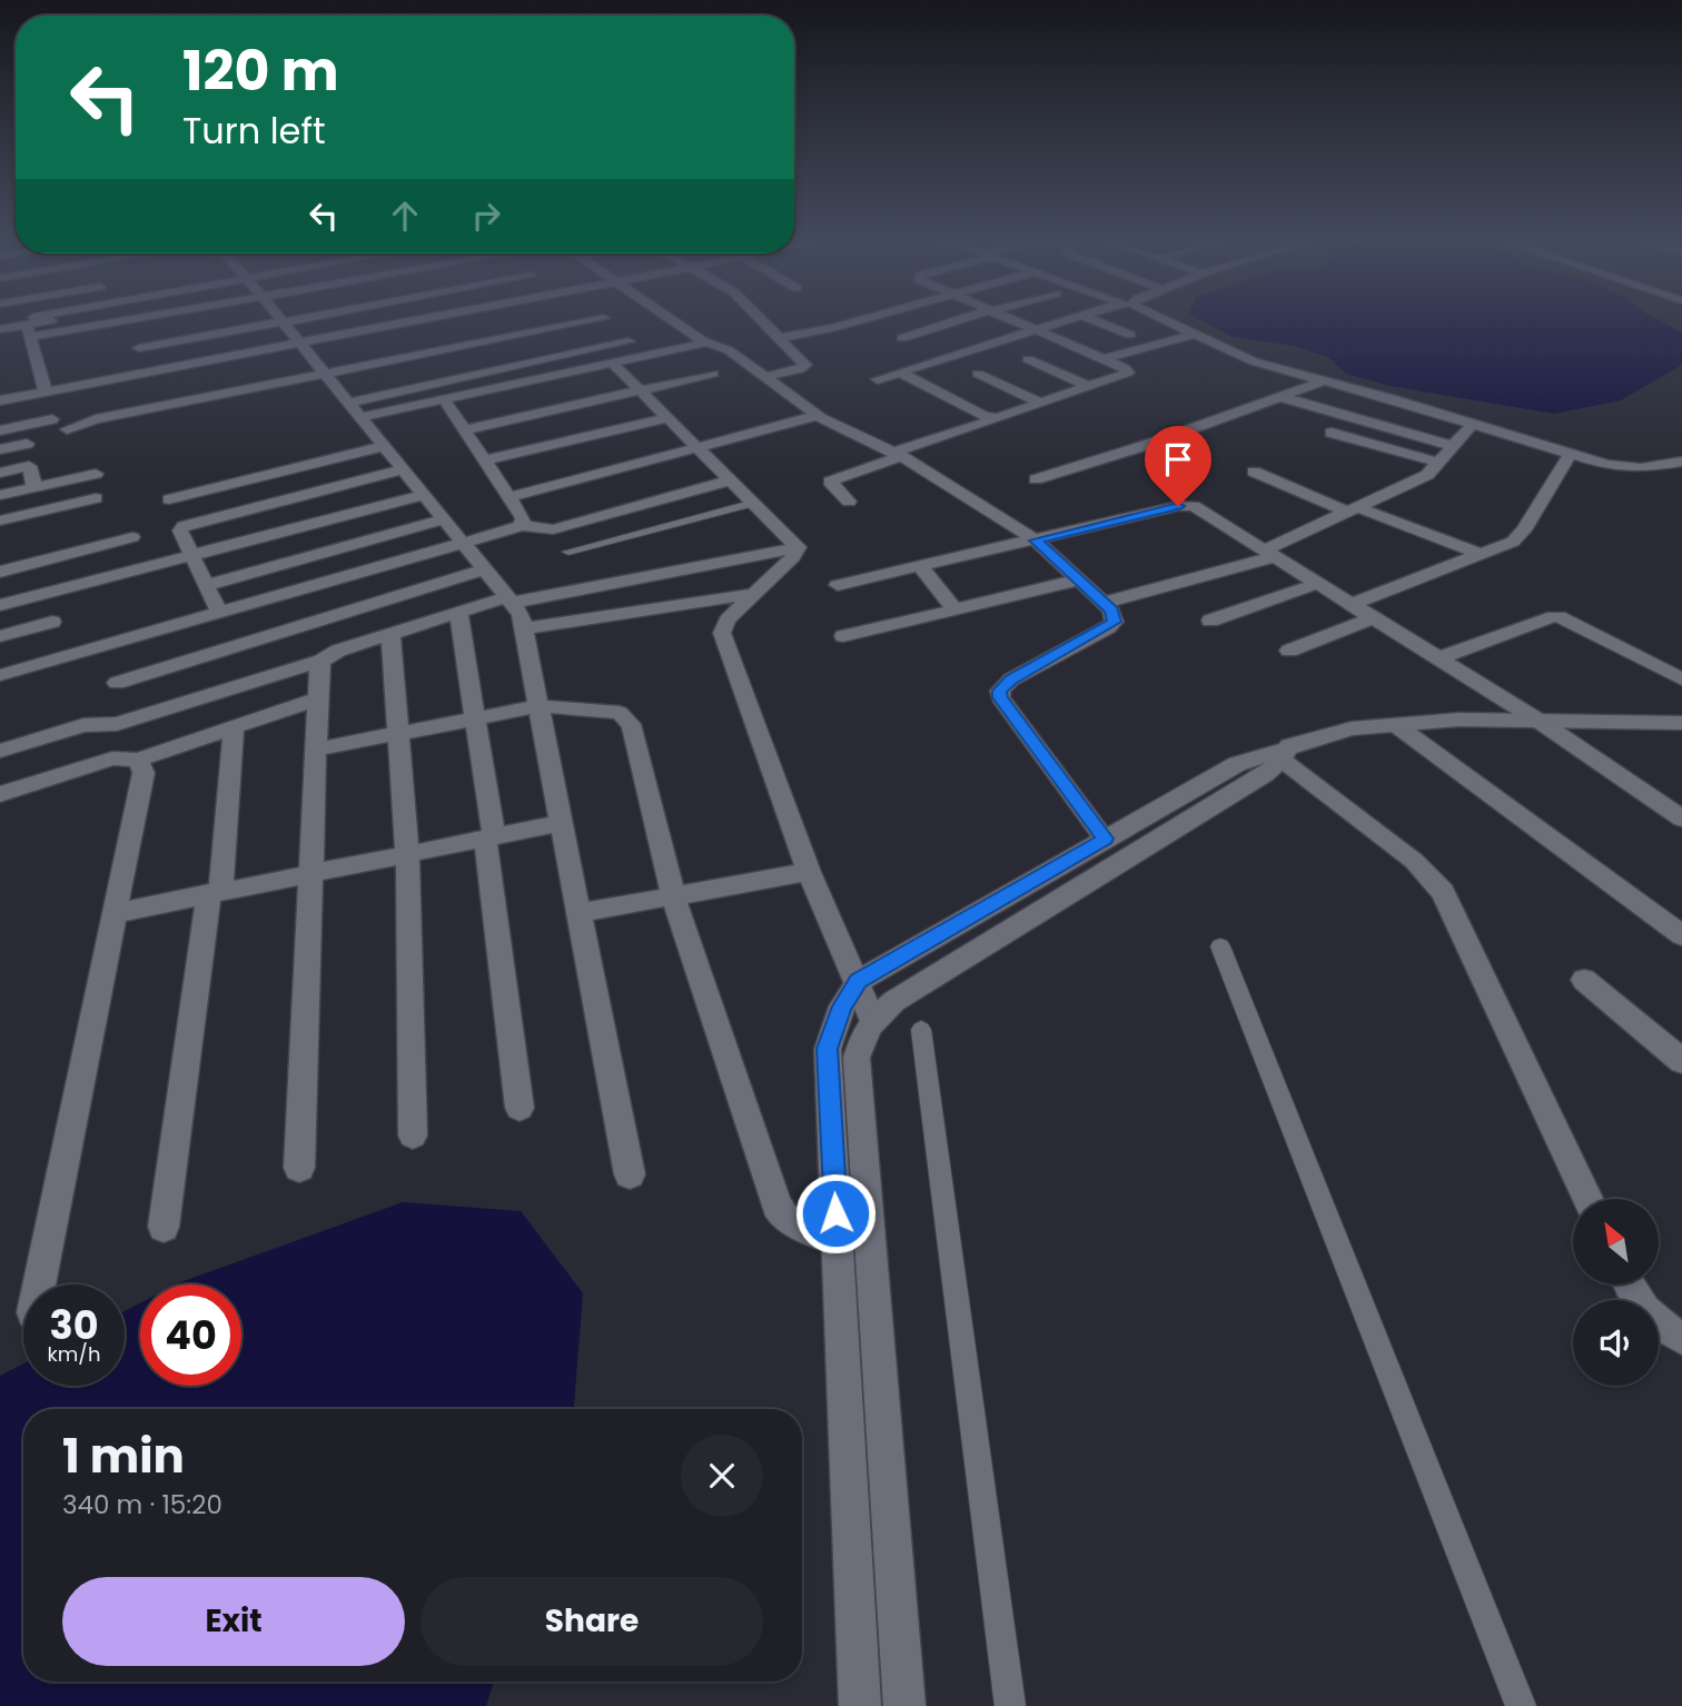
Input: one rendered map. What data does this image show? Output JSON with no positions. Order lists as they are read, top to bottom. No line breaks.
{"north":"top left","page":{"turn":["120 m","Turn left"],"speed":"30 km/h","limit":"40","heading":["1 min","340 m · 15:20"],"buttons":["Exit","Share"]}}
